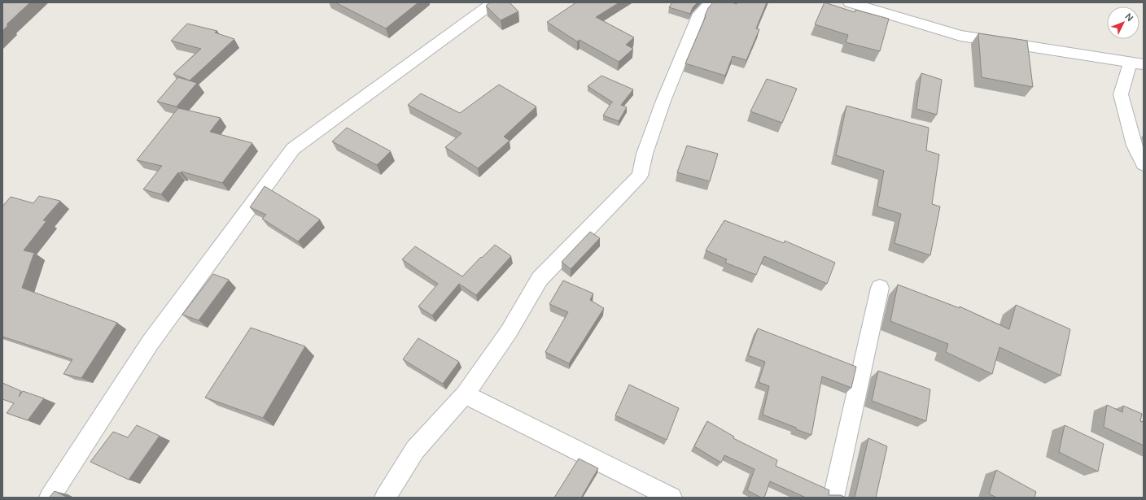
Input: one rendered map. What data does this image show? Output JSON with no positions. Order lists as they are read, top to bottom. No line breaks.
{"north":"top right"}
